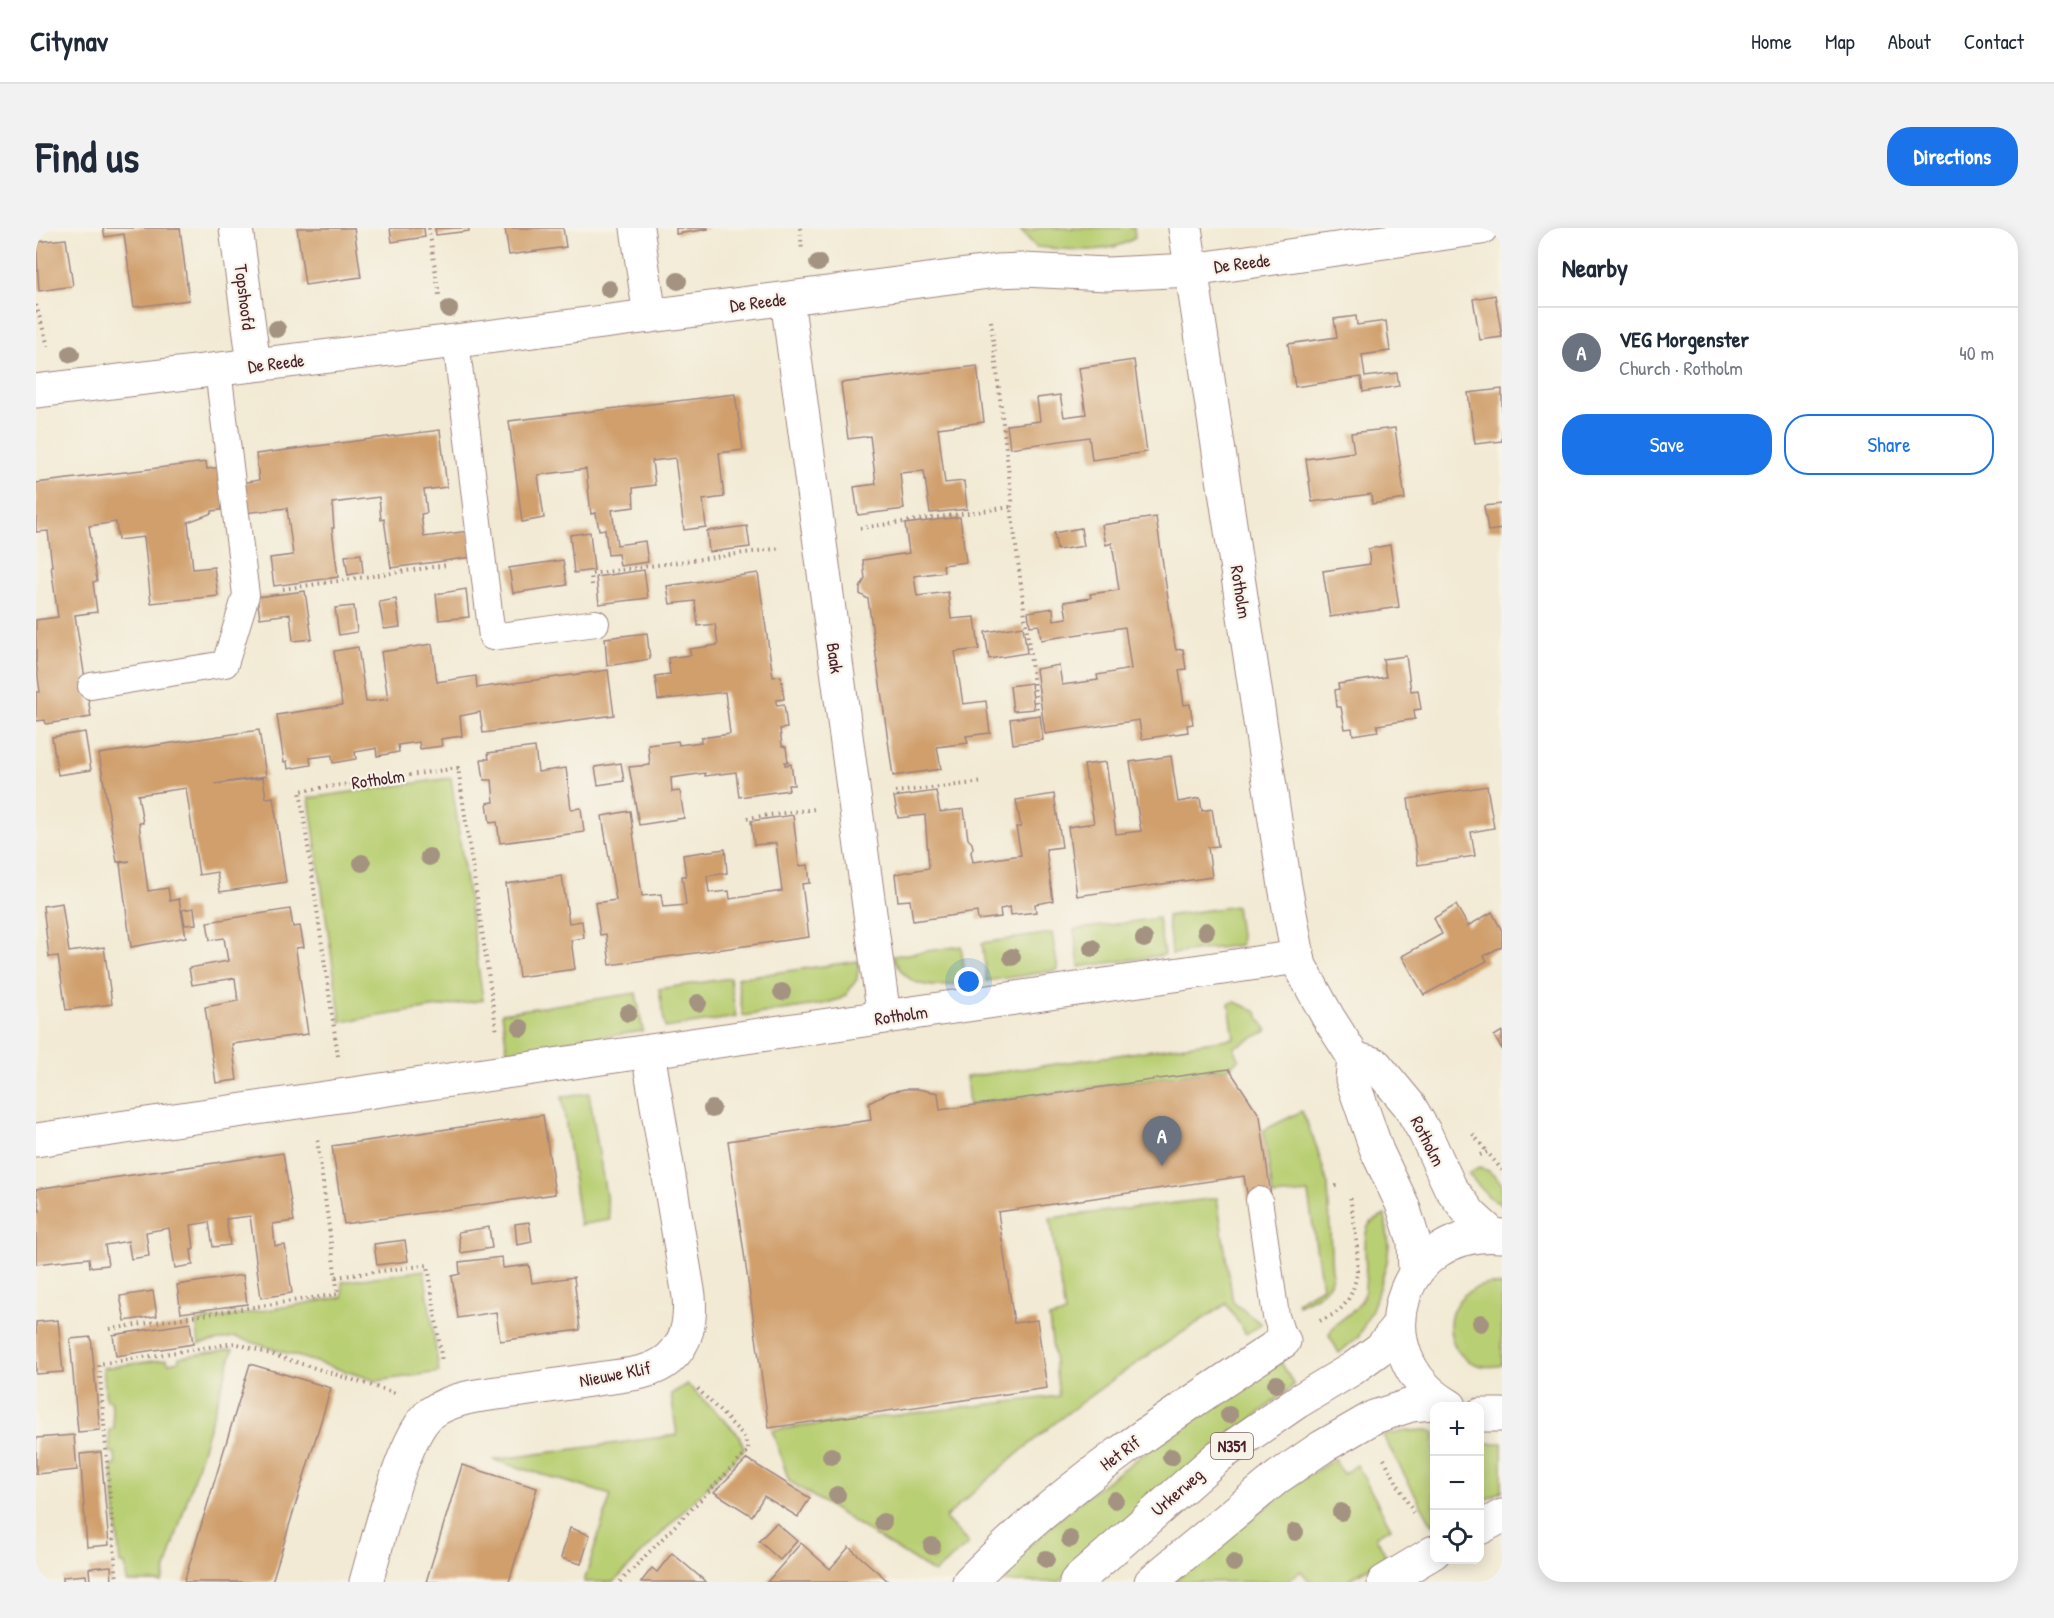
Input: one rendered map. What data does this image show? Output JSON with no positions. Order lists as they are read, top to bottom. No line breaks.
{"streets":{"street":["De Reede","Topshoofd","Rotholm","Baak","Nieuwe Klif","N351","Het Rif","Urkerweg"]},"crossings":[["De Reede","Topshoofd"],["De Reede","Rotholm"],["De Reede","Baak"],["Rotholm","Baak"],["Rotholm","Nieuwe Klif"],["Rotholm","N351"],["N351","Urkerweg"]],"page":{"header":"Citynav","nav":["Home","Map","About","Contact"],"buttons":["Directions",["Save","Share"]],"title":"Find us","heading":"Nearby","list":[{"mark":"A","name":"VEG Morgenster","note":"Church · Rotholm","value":"40 m"}],"pins":"A","map_buttons":["+","−"]}}
